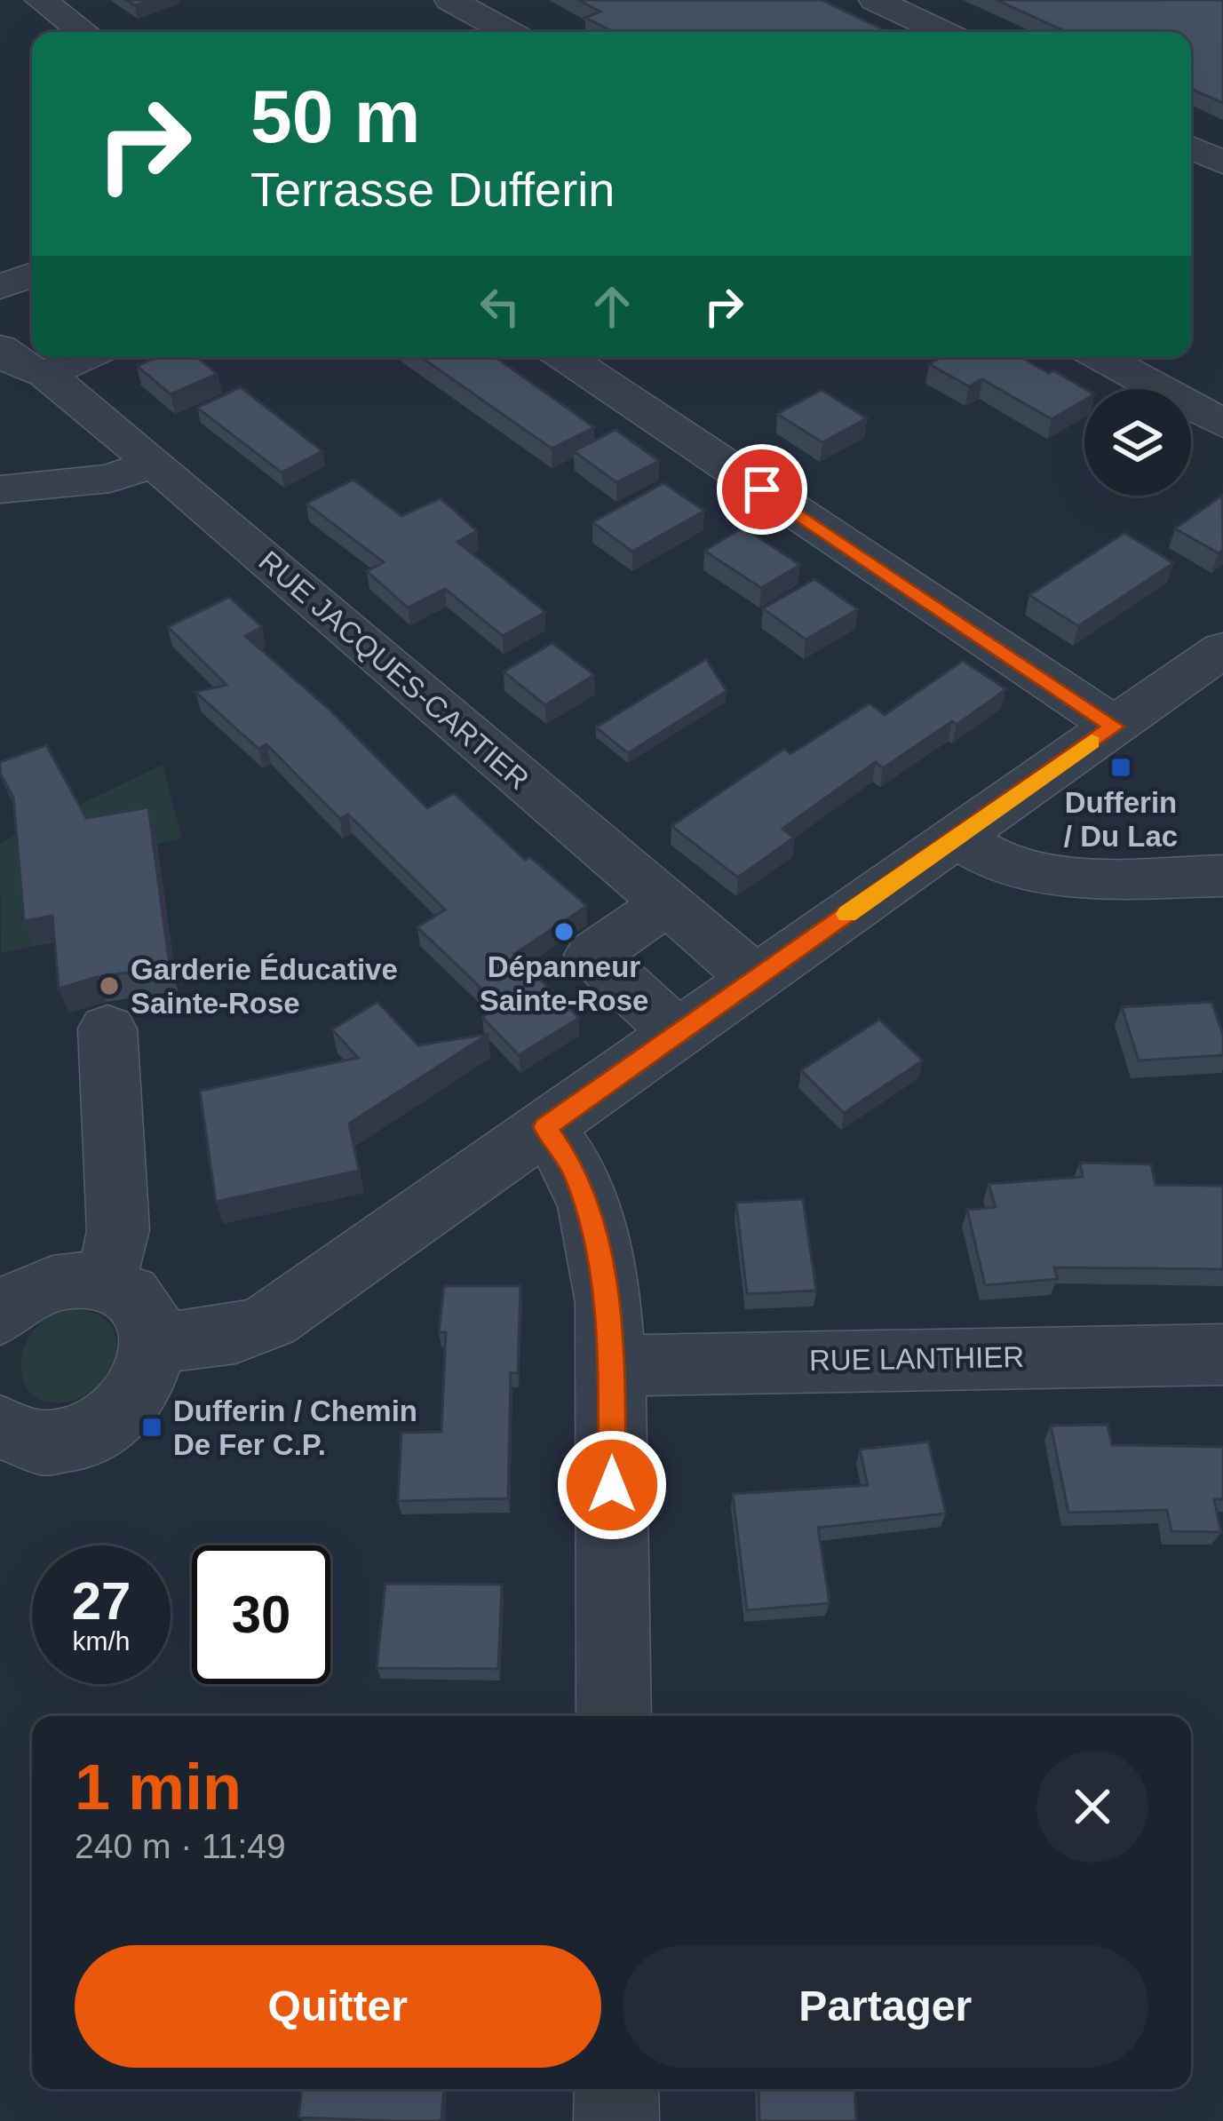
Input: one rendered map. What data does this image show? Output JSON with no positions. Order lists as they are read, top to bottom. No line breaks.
{"streets":{"street":["RUE JACQUES-CARTIER","RUE LANTHIER"]},"places":{"transit":["Dufferin / Du Lac","Dufferin / Chemin De Fer C.P."],"other":["Dépanneur Sainte-Rose","Garderie Éducative Sainte-Rose"]},"page":{"turn":["50 m","Terrasse Dufferin"],"speed":"27 km/h","limit":"30","heading":["1 min","240 m · 11:49"],"buttons":["Quitter","Partager"]}}
